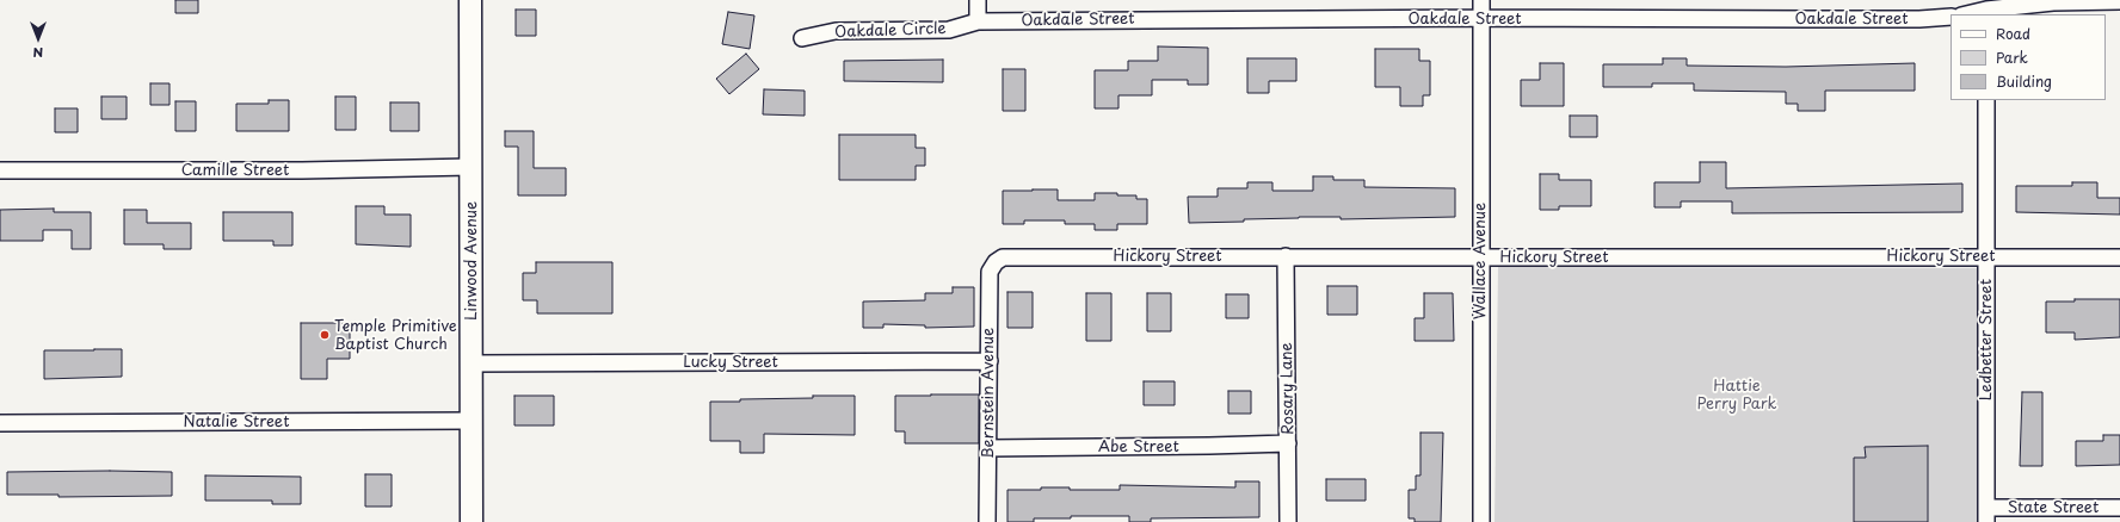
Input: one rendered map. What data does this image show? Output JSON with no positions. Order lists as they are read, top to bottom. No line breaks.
{"streets":{"main road":["Linwood Avenue"],"street":["Oakdale Street","Oakdale Circle","Camille Street","Hickory Street","Wallace Avenue","Ledbetter Street","Lucky Street","Rosary Lane","Bernstein Avenue","Natalie Street","Abe Street","State Street"]},"crossings":[["Oakdale Street","Oakdale Circle"],["Oakdale Street","Wallace Avenue"],["Camille Street","Linwood Avenue"],["Hickory Street","Wallace Avenue"],["Hickory Street","Ledbetter Street"],["Hickory Street","Rosary Lane"],["Hickory Street","Bernstein Avenue"],["Linwood Avenue","Lucky Street"],["Linwood Avenue","Natalie Street"],["Ledbetter Street","State Street"],["Lucky Street","Bernstein Avenue"],["Rosary Lane","Abe Street"],["Bernstein Avenue","Abe Street"]],"parks":["Hattie Perry Park"],"places":["Temple Primitive Baptist Church"],"legend":["Road","Park","Building"],"north":"bottom"}
